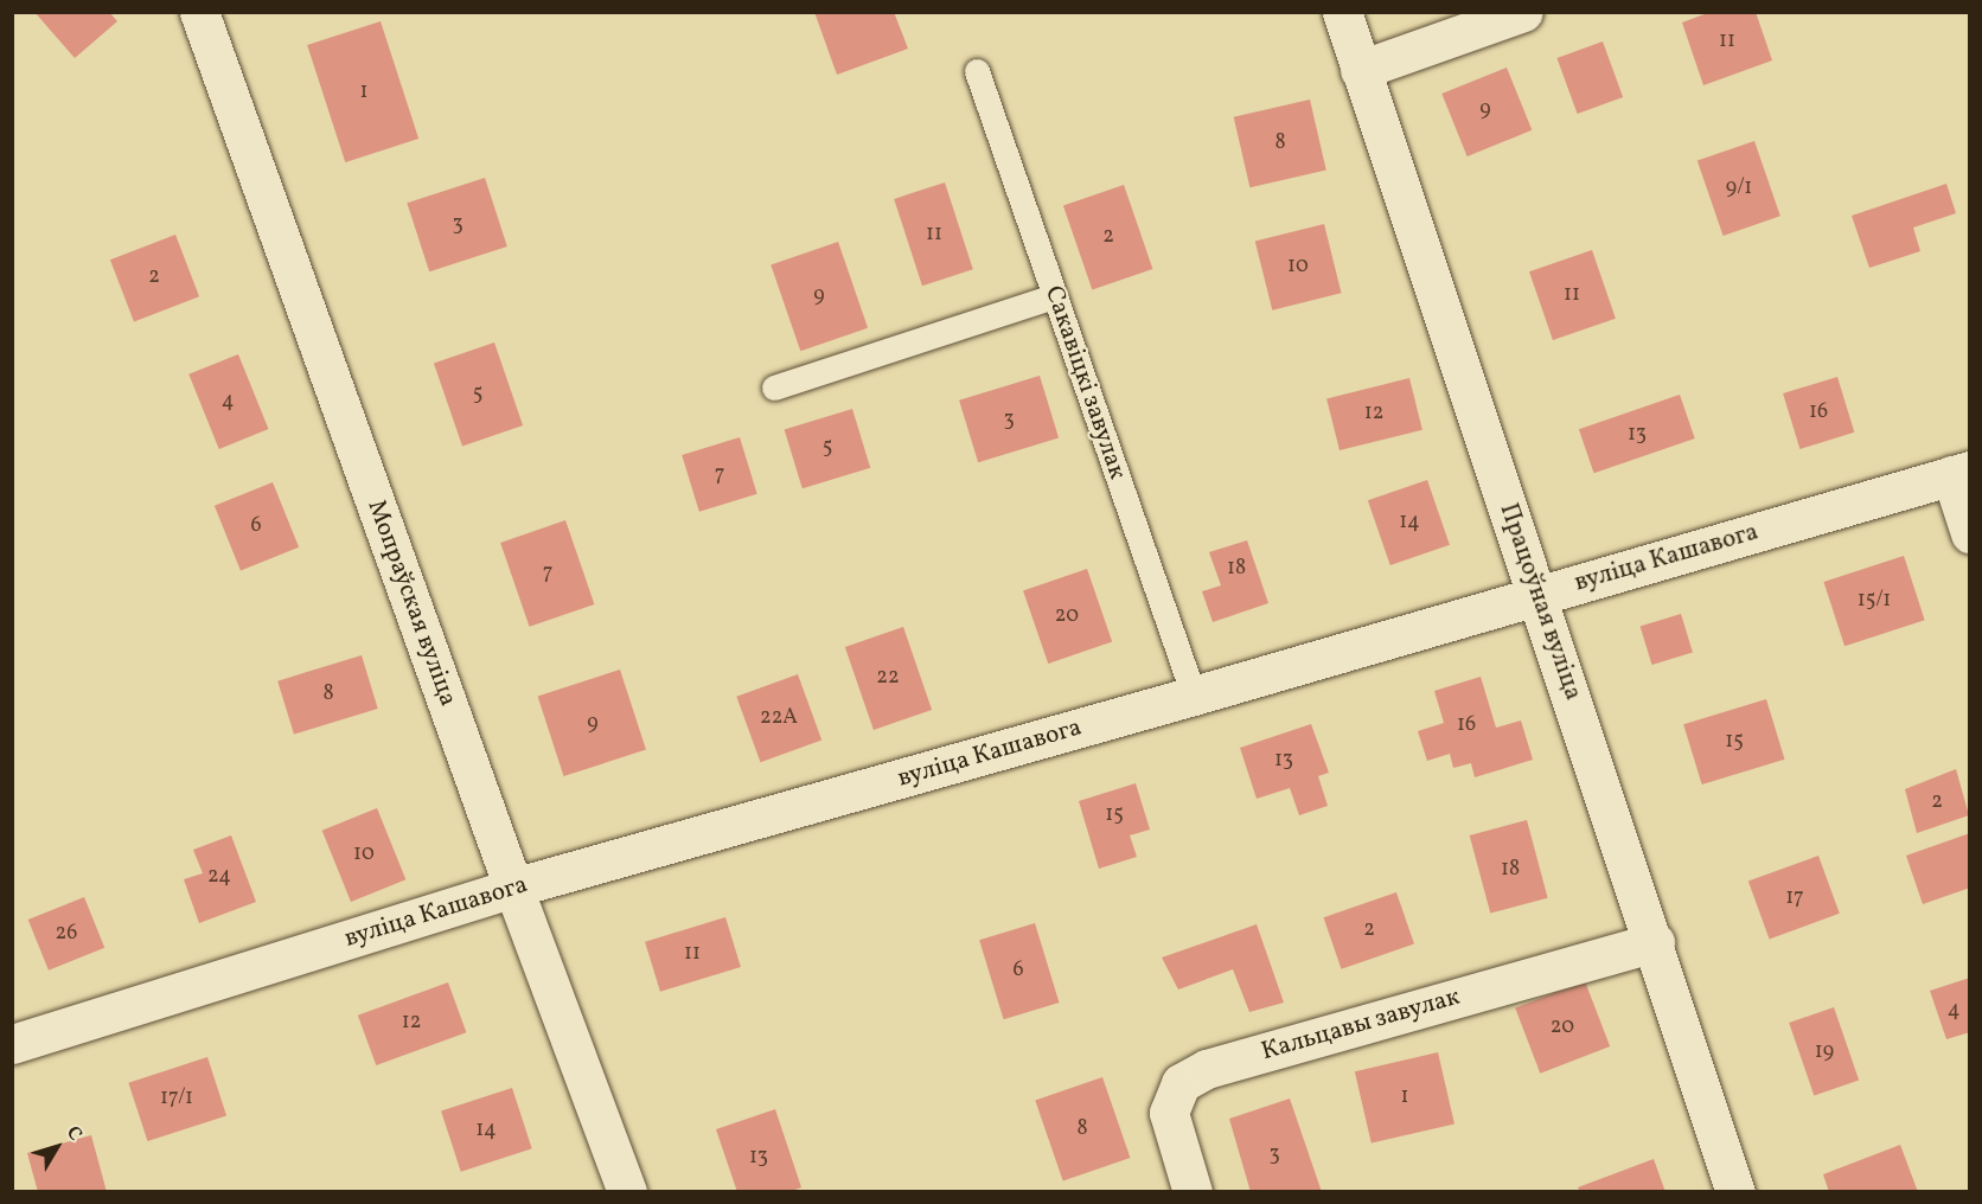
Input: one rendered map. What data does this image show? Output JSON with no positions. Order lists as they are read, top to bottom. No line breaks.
{"streets":{"street":["вуліца Кашавога","Працоўная вуліца","Мопраўская вуліца","Кальцавы завулак"],"lane":["Сакавіцкі завулак"]},"crossings":[["Сакавіцкі завулак","вуліца Кашавога"],["вуліца Кашавога","Працоўная вуліца"],["вуліца Кашавога","Мопраўская вуліца"],["Працоўная вуліца","Кальцавы завулак"]],"house_numbers":["11","1","9","8","9/1","3","11","2","10","2","11","9","5","4","16","12","3","13","5","7","14","6","18","7","15/1","20","22","8","22А","9","16","15","13","2","15","10","18","24","17","2","26","11","6","4","12","20","19","1","17/1","8","14","3","13"],"north":"top right"}
